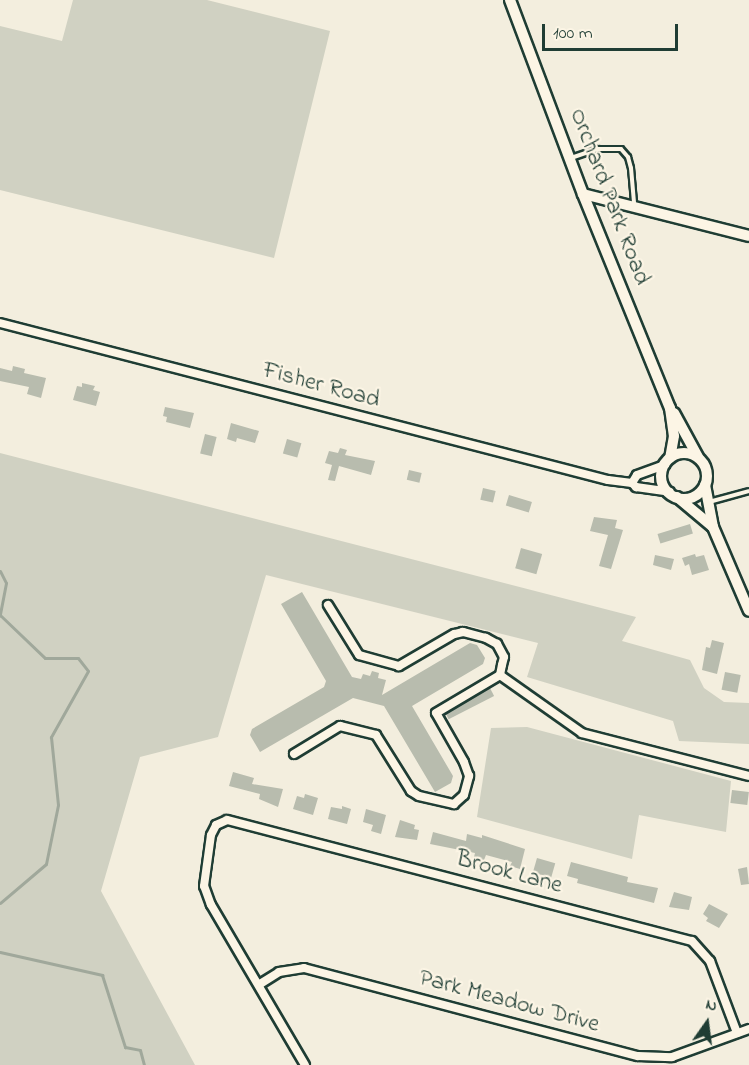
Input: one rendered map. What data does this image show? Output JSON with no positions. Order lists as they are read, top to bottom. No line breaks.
{"streets":{"main road":["Orchard Park Road"],"street":["Fisher Road","Brook Lane","Park Meadow Drive"]},"crossings":[["Orchard Park Road","Fisher Road"],["Brook Lane","Park Meadow Drive"]],"scale_bar":"100 m","north":"top"}
